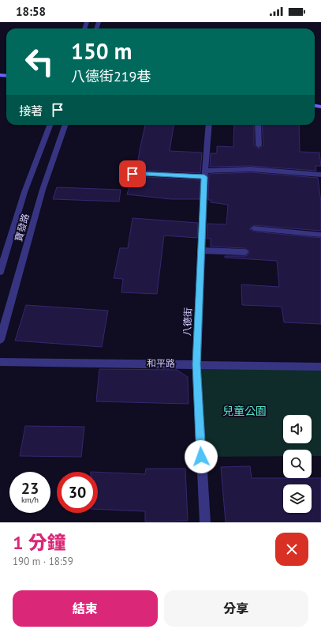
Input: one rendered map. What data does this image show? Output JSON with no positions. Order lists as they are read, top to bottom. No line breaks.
{"streets":{"street":["寶發路","八德街","和平路"]},"crossings":[["八德街","和平路"]],"parks":["兒童公園"],"page":{"status":"18:58","turn":["150 m","八德街219巷"],"then":"接著","speed":"23 km/h","limit":"30","heading":["1 分鐘","190 m · 18:59"],"buttons":["結束","分享"]}}
